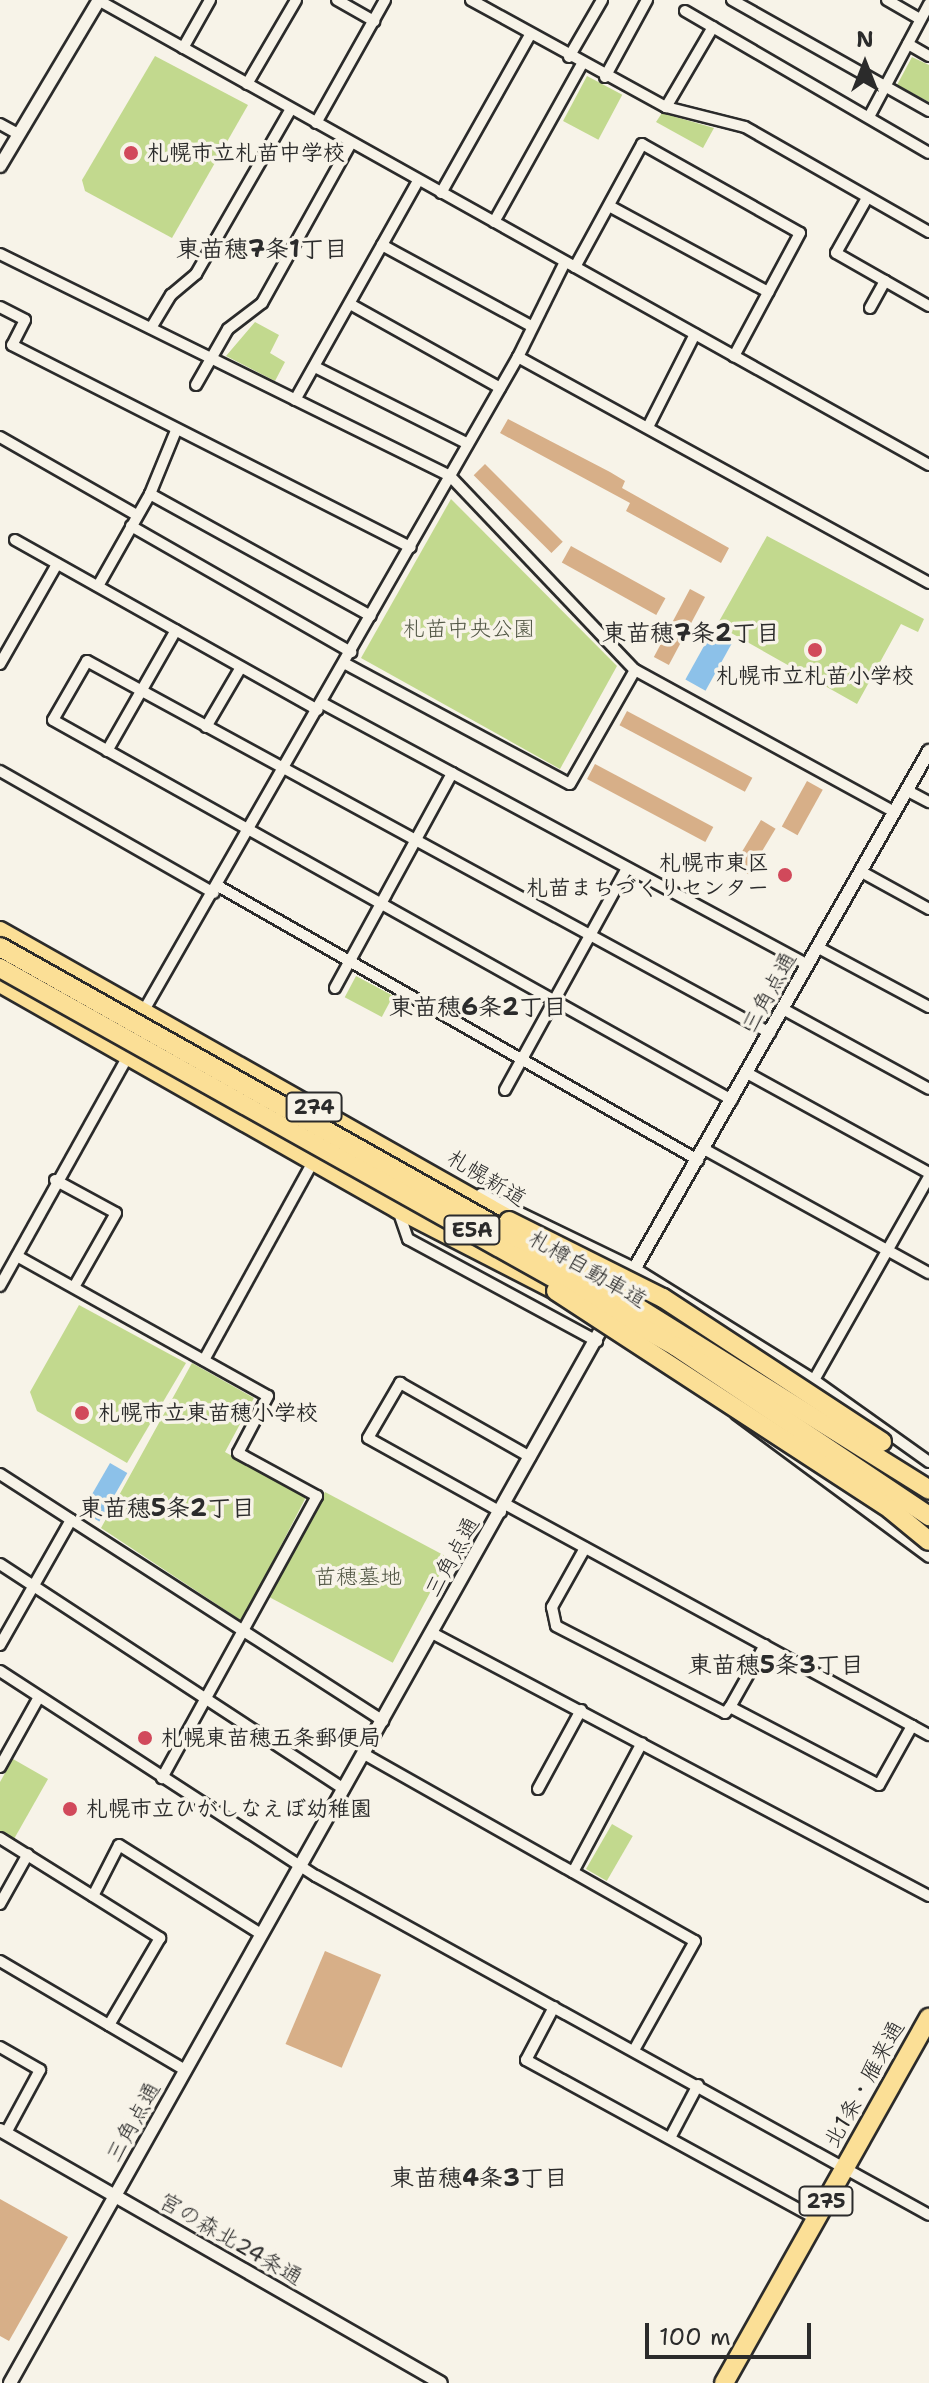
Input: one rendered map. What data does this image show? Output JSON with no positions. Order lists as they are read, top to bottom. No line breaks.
{"streets":{"highway":["274","札幌新道","E5A","札樽自動車道","北1条・雁来通","275"],"street":["三角点通","宮の森北24条通"]},"crossings":[["三角点通","274"],["三角点通","札幌新道"],["三角点通","宮の森北24条通"]],"districts":["東苗穂7条1丁目","東苗穂7条2丁目","東苗穂6条2丁目","東苗穂5条2丁目","東苗穂5条3丁目","東苗穂4条3丁目"],"parks":["札苗中央公園","苗穂墓地"],"places":["札幌市立札苗中学校","札幌市立札苗小学校","札幌市東区 札苗まちづくりセンター","札幌市立東苗穂小学校","札幌東苗穂五条郵便局","札幌市立ひがしなえぼ幼稚園"],"scale_bar":"100 m","north":"top"}
